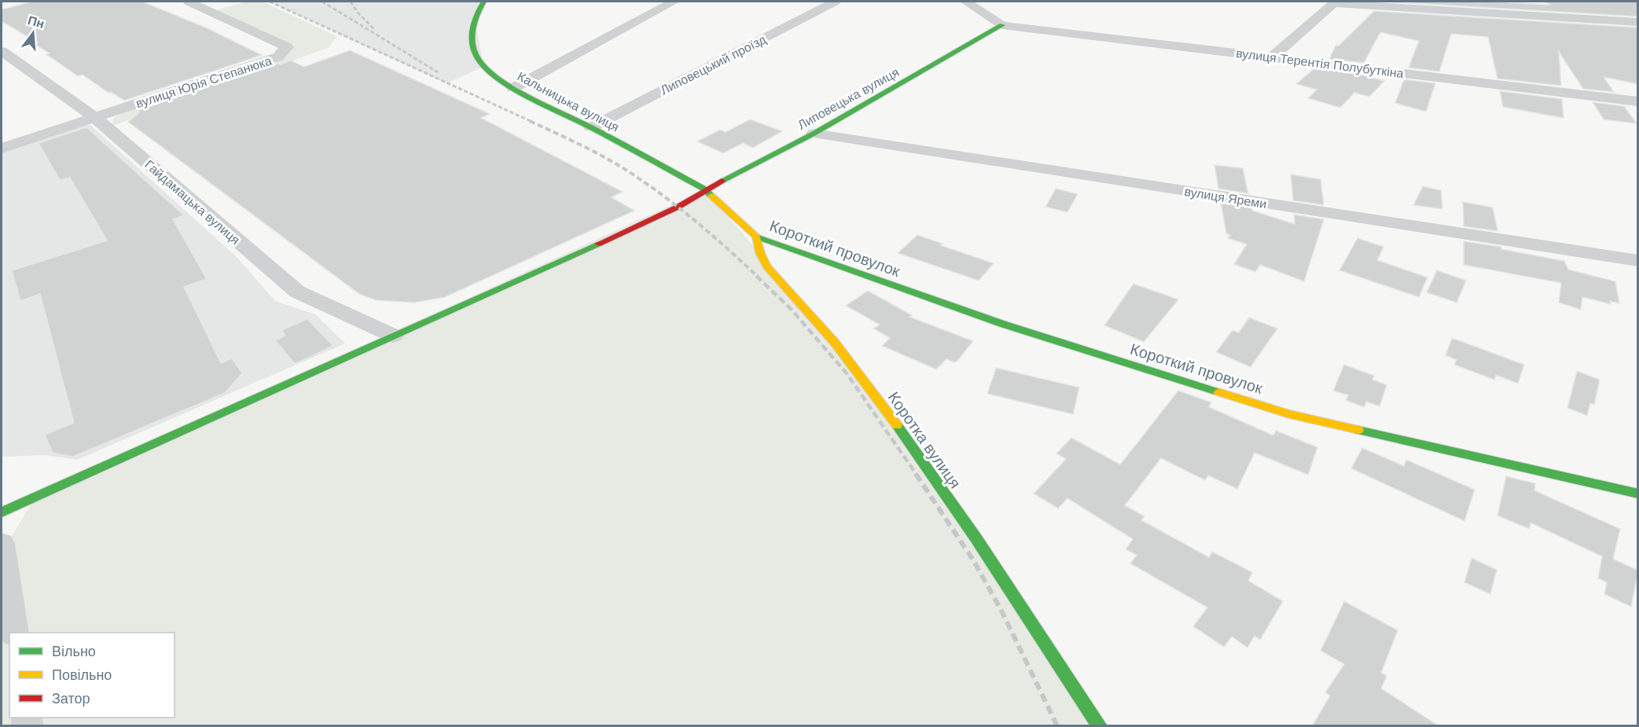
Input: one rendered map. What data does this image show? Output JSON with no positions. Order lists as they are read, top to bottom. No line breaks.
{"streets":{"street":["вулиця Терентія Полубуткіна","Липовецький проїзд","вулиця Юрія Степанюка","Липовецька вулиця","Кальницька вулиця","вулиця Яреми","Гайдамацька вулиця","Короткий провулок","Коротка вулиця"]},"crossings":[["вулиця Терентія Полубуткіна","Липовецька вулиця"],["Липовецький проїзд","Кальницька вулиця"],["вулиця Юрія Степанюка","Гайдамацька вулиця"],["Липовецька вулиця","Кальницька вулиця"],["Липовецька вулиця","вулиця Яреми"],["Липовецька вулиця","Гайдамацька вулиця"],["Короткий провулок","Коротка вулиця"]],"legend":["Вільно","Повільно","Затор"],"north":"top"}
